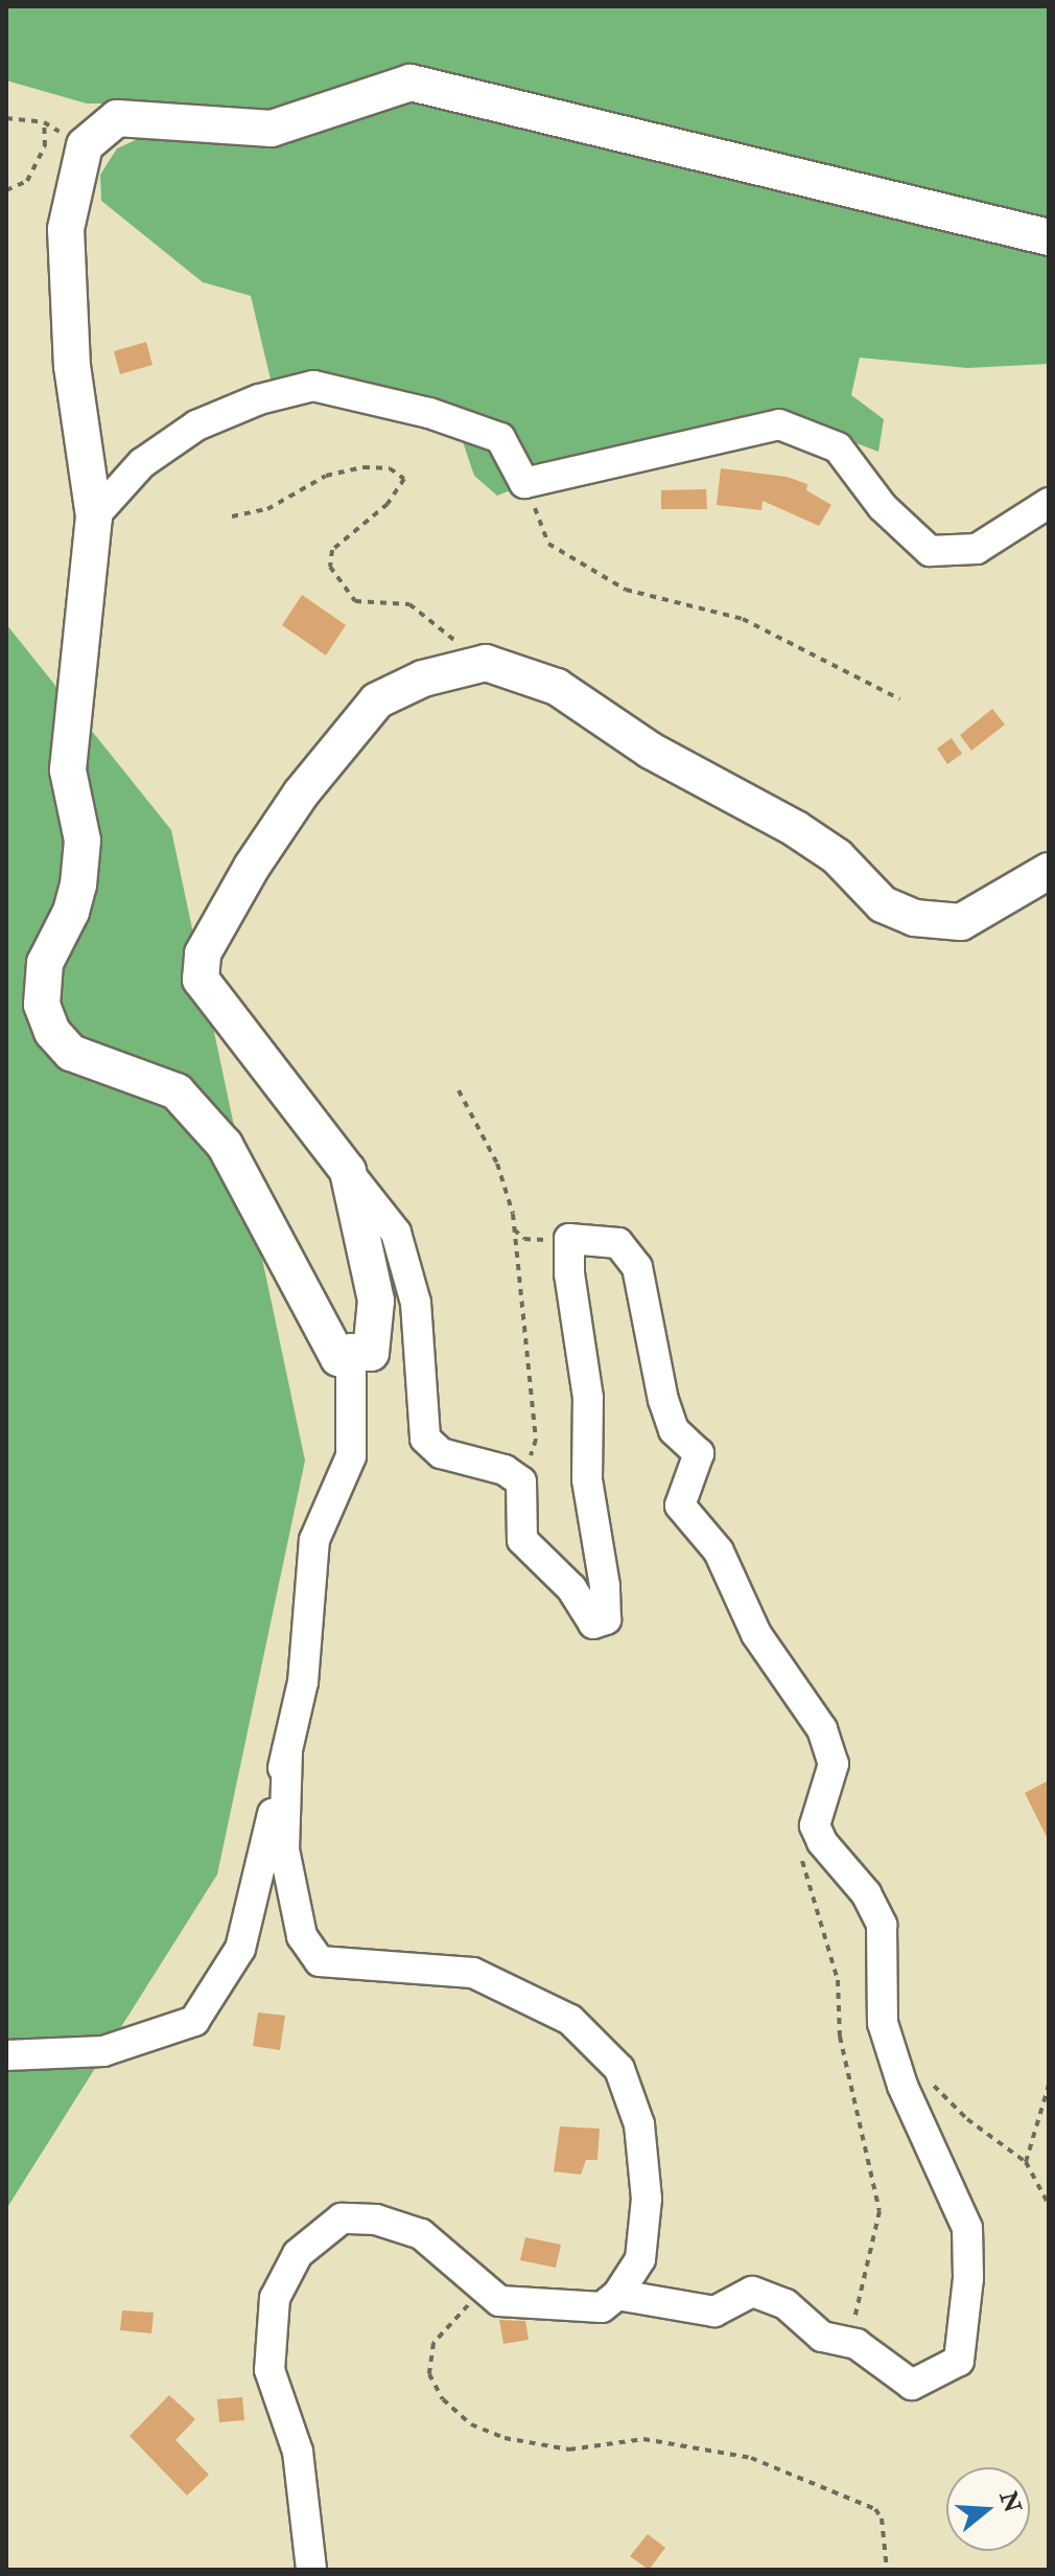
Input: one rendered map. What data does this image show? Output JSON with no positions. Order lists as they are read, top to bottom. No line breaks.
{"north":"right"}
